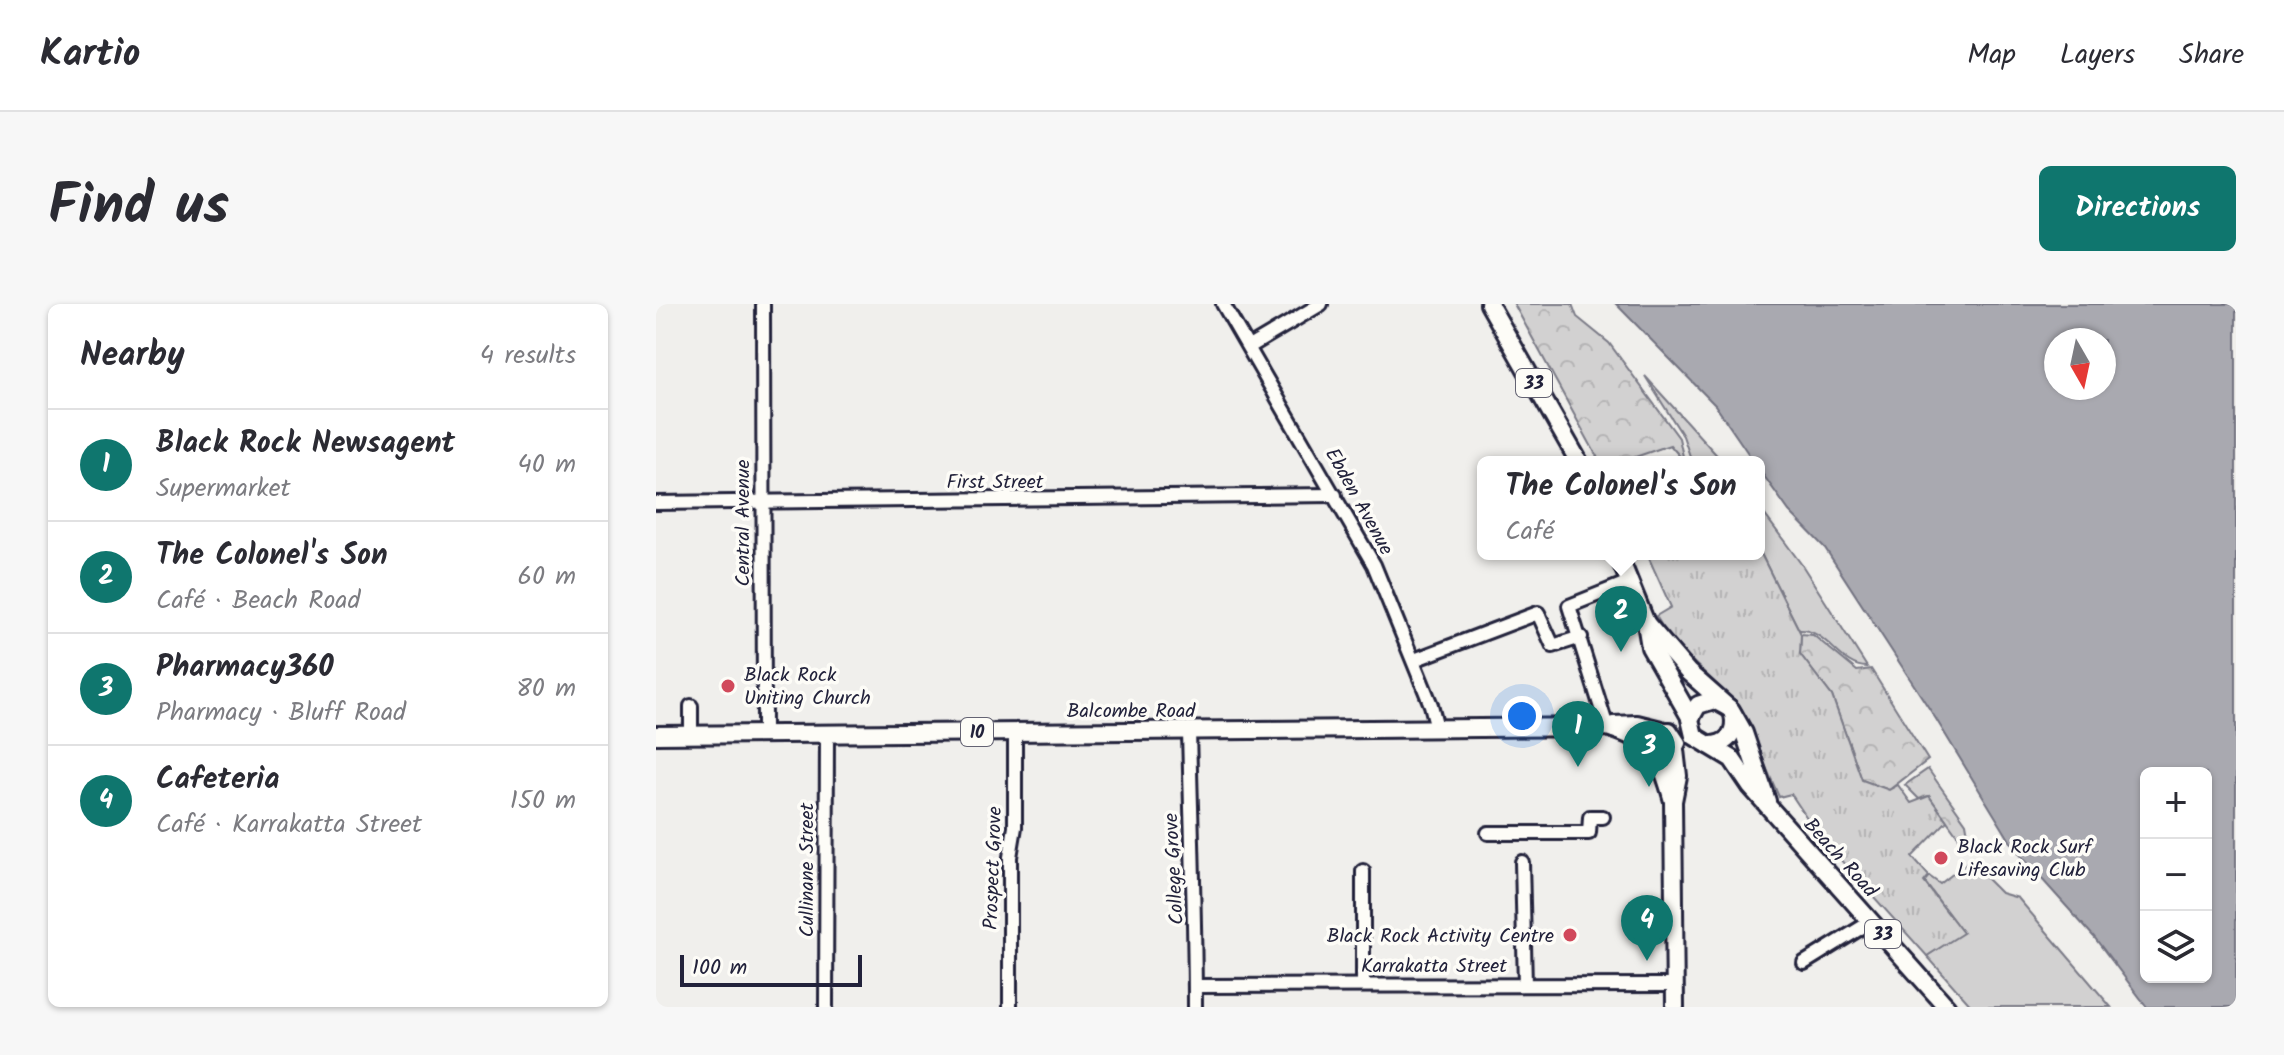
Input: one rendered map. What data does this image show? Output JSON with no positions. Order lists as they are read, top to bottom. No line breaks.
{"streets":{"main road":["33","Balcombe Road","10","Beach Road"],"street":["First Street","Ebden Avenue","Central Avenue","Prospect Grove","College Grove","Cullinane Street","Karrakatta Street"]},"crossings":[["First Street","Ebden Avenue"],["First Street","Central Avenue"],["Ebden Avenue","Balcombe Road"],["Central Avenue","Balcombe Road"],["Balcombe Road","Prospect Grove"],["Balcombe Road","College Grove"],["Balcombe Road","Cullinane Street"],["College Grove","Karrakatta Street"]],"places":["Black Rock Uniting Church","Black Rock Surf Lifesaving Club","Black Rock Activity Centre"],"scale_bar":"100 m","north":"bottom","page":{"header":"Kartio","nav":["Map","Layers","Share"],"title":"Find us","buttons":"Directions","heading":["Nearby","4 results"],"list":[{"mark":"1","name":"Black Rock Newsagent","note":"Supermarket","value":"40 m"},{"mark":"2","name":"The Colonel's Son","note":"Café · Beach Road","value":"60 m"},{"mark":"3","name":"Pharmacy360","note":"Pharmacy · Bluff Road","value":"80 m"},{"mark":"4","name":"Cafeteria","note":"Café · Karrakatta Street","value":"150 m"}],"popup":["The Colonel's Son","Café"],"pins":["2","1","3","4"],"map_buttons":["+","−"],"scale":"100 m"}}
